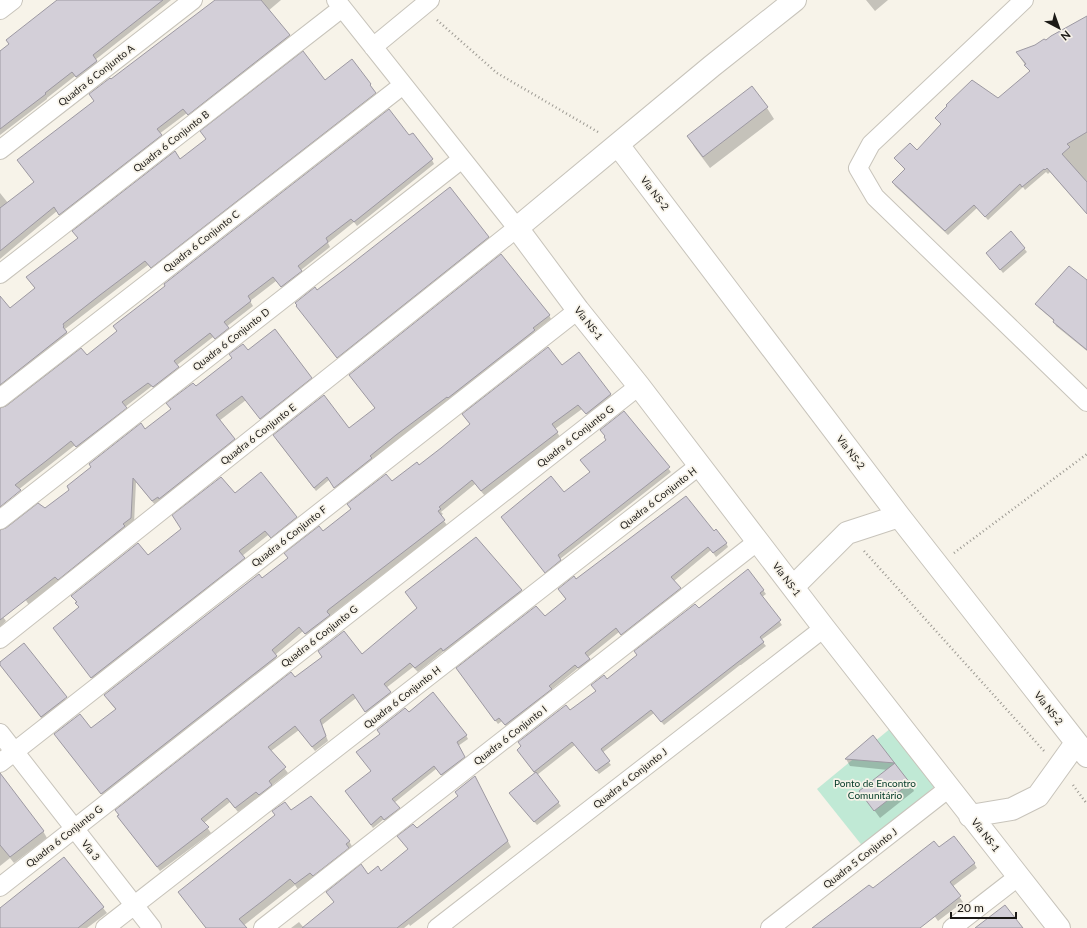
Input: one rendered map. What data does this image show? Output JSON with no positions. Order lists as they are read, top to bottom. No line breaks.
{"streets":{"main road":["Via NS-2","Via NS-1"],"street":["Quadra 6 Conjunto A","Quadra 6 Conjunto B","Quadra 6 Conjunto C","Quadra 6 Conjunto D","Quadra 6 Conjunto E","Quadra 6 Conjunto G","Quadra 6 Conjunto H","Quadra 6 Conjunto F","Quadra 6 Conjunto I","Quadra 6 Conjunto J","Via 3","Quadra 5 Conjunto J"]},"crossings":[["Via NS-1","Quadra 6 Conjunto E"],["Via NS-1","Quadra 6 Conjunto G"],["Via NS-1","Quadra 6 Conjunto H"],["Via NS-1","Quadra 6 Conjunto F"],["Via NS-1","Quadra 6 Conjunto I"],["Via NS-1","Quadra 6 Conjunto J"],["Via NS-1","Quadra 5 Conjunto J"],["Quadra 6 Conjunto G","Via 3"],["Quadra 6 Conjunto H","Via 3"],["Quadra 6 Conjunto F","Via 3"]],"parks":["Ponto de Encontro Comunitário"],"scale_bar":"20 m","north":"bottom right"}
